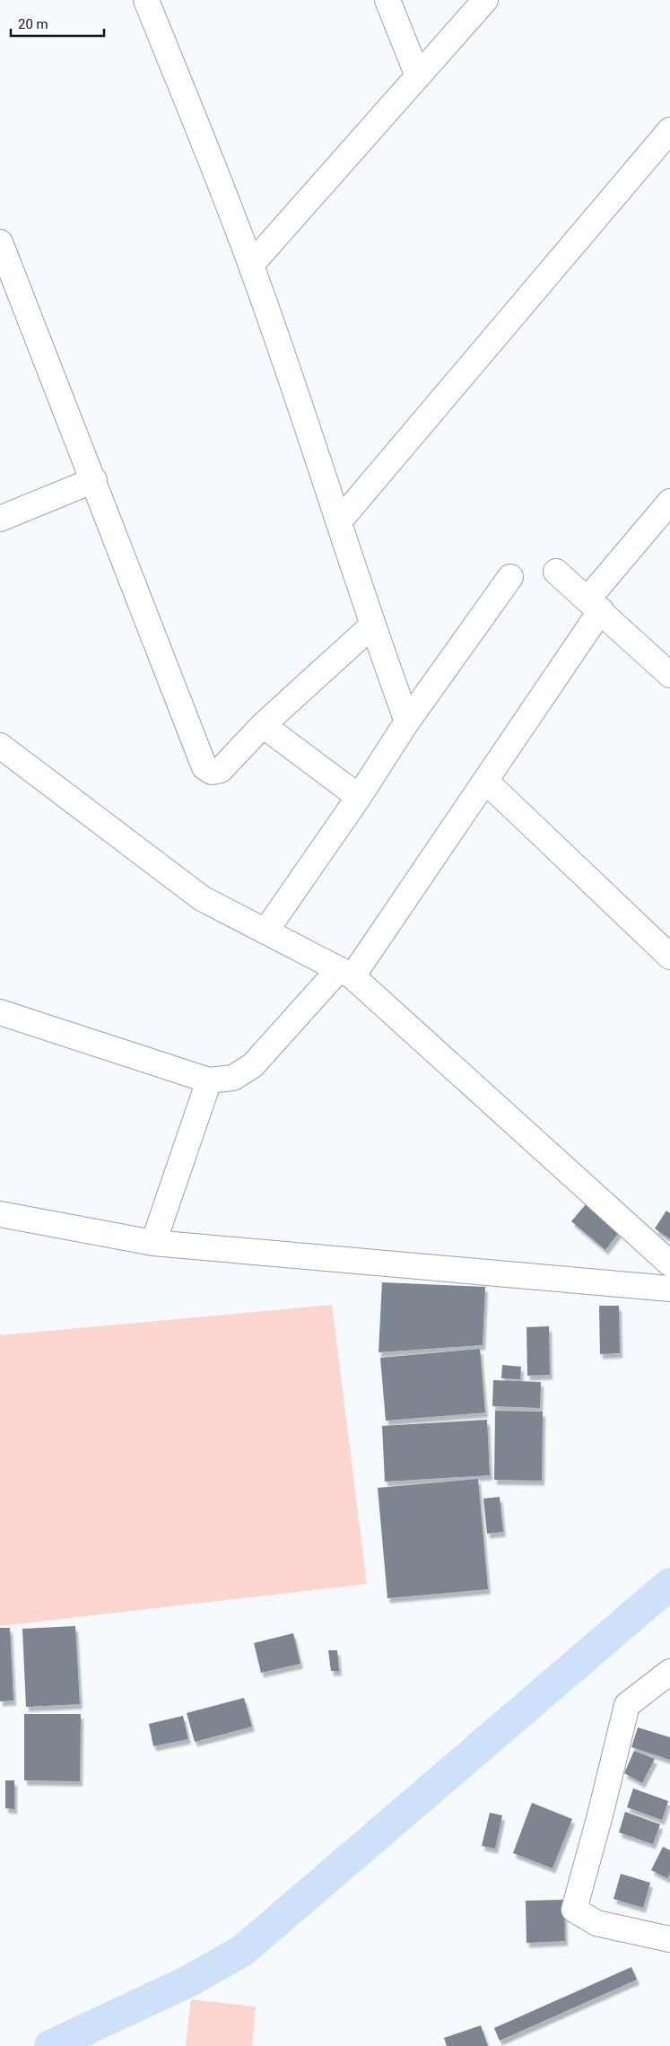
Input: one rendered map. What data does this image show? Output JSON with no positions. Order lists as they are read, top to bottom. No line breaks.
{"scale_bar":"20 m"}
